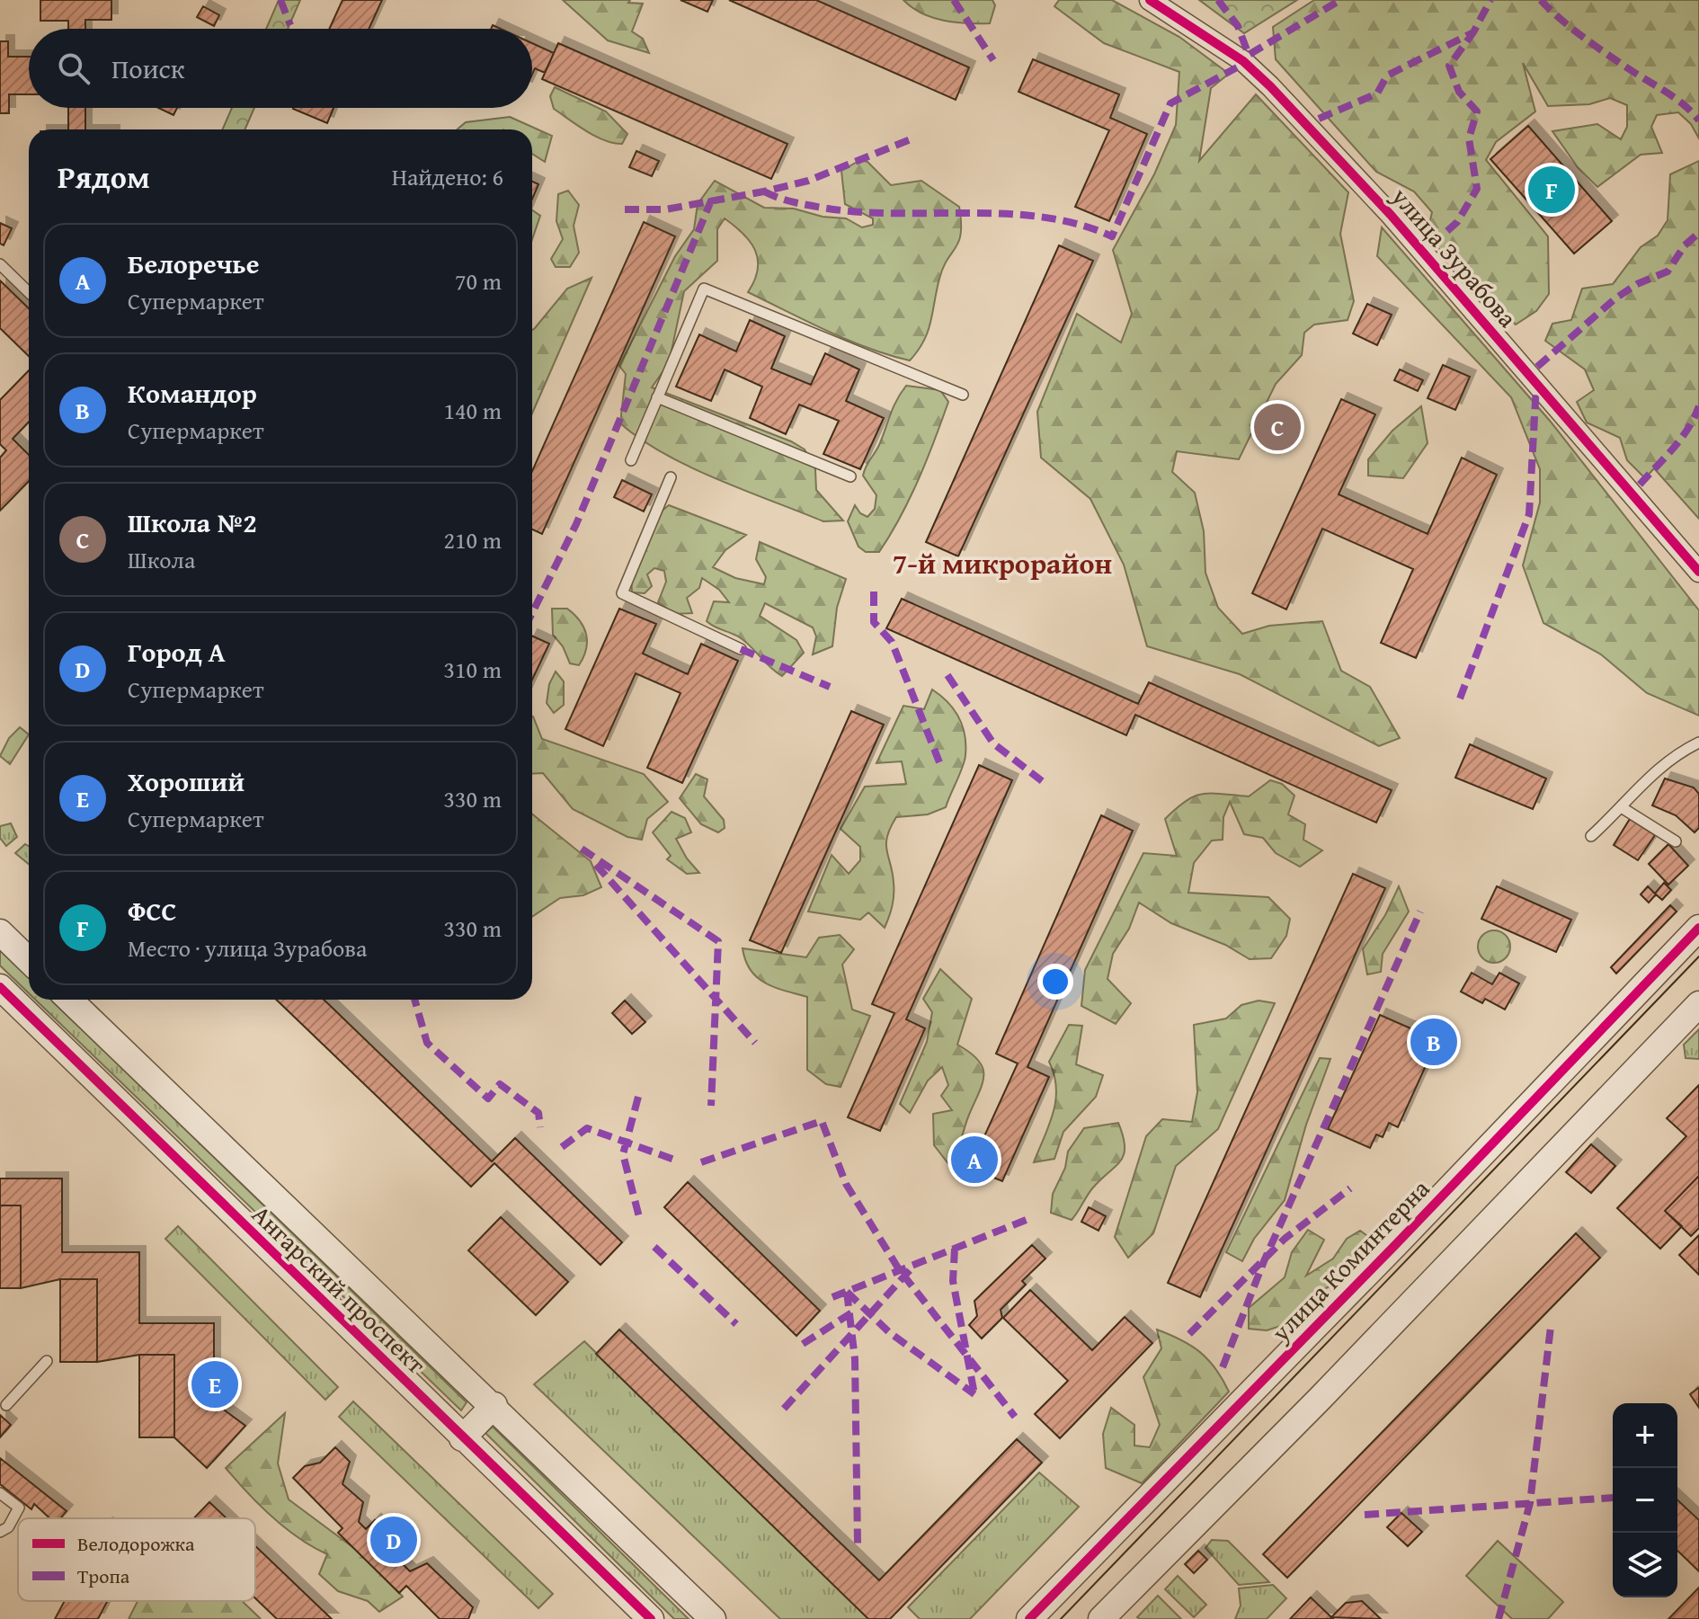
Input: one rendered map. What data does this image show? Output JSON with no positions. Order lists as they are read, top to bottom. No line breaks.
{"streets":{"street":["улица Зурабова","улица Коминтерна","Ангарский проспект"]},"districts":["7-й микрорайон"],"legend":["Велодорожка","Тропа"],"page":{"search":"Поиск","heading":["Рядом","Найдено: 6"],"pins":["F","C","B","A","E","D"],"list":[{"mark":"A","name":"Белоречье","note":"Супермаркет","value":"70 m"},{"mark":"B","name":"Командор","note":"Супермаркет","value":"140 m"},{"mark":"C","name":"Школа №2","note":"Школа","value":"210 m"},{"mark":"D","name":"Город А","note":"Супермаркет","value":"310 m"},{"mark":"E","name":"Хороший","note":"Супермаркет","value":"330 m"},{"mark":"F","name":"ФСС","note":"Место · улица Зурабова","value":"330 m"}],"map_buttons":["+","−"]}}
